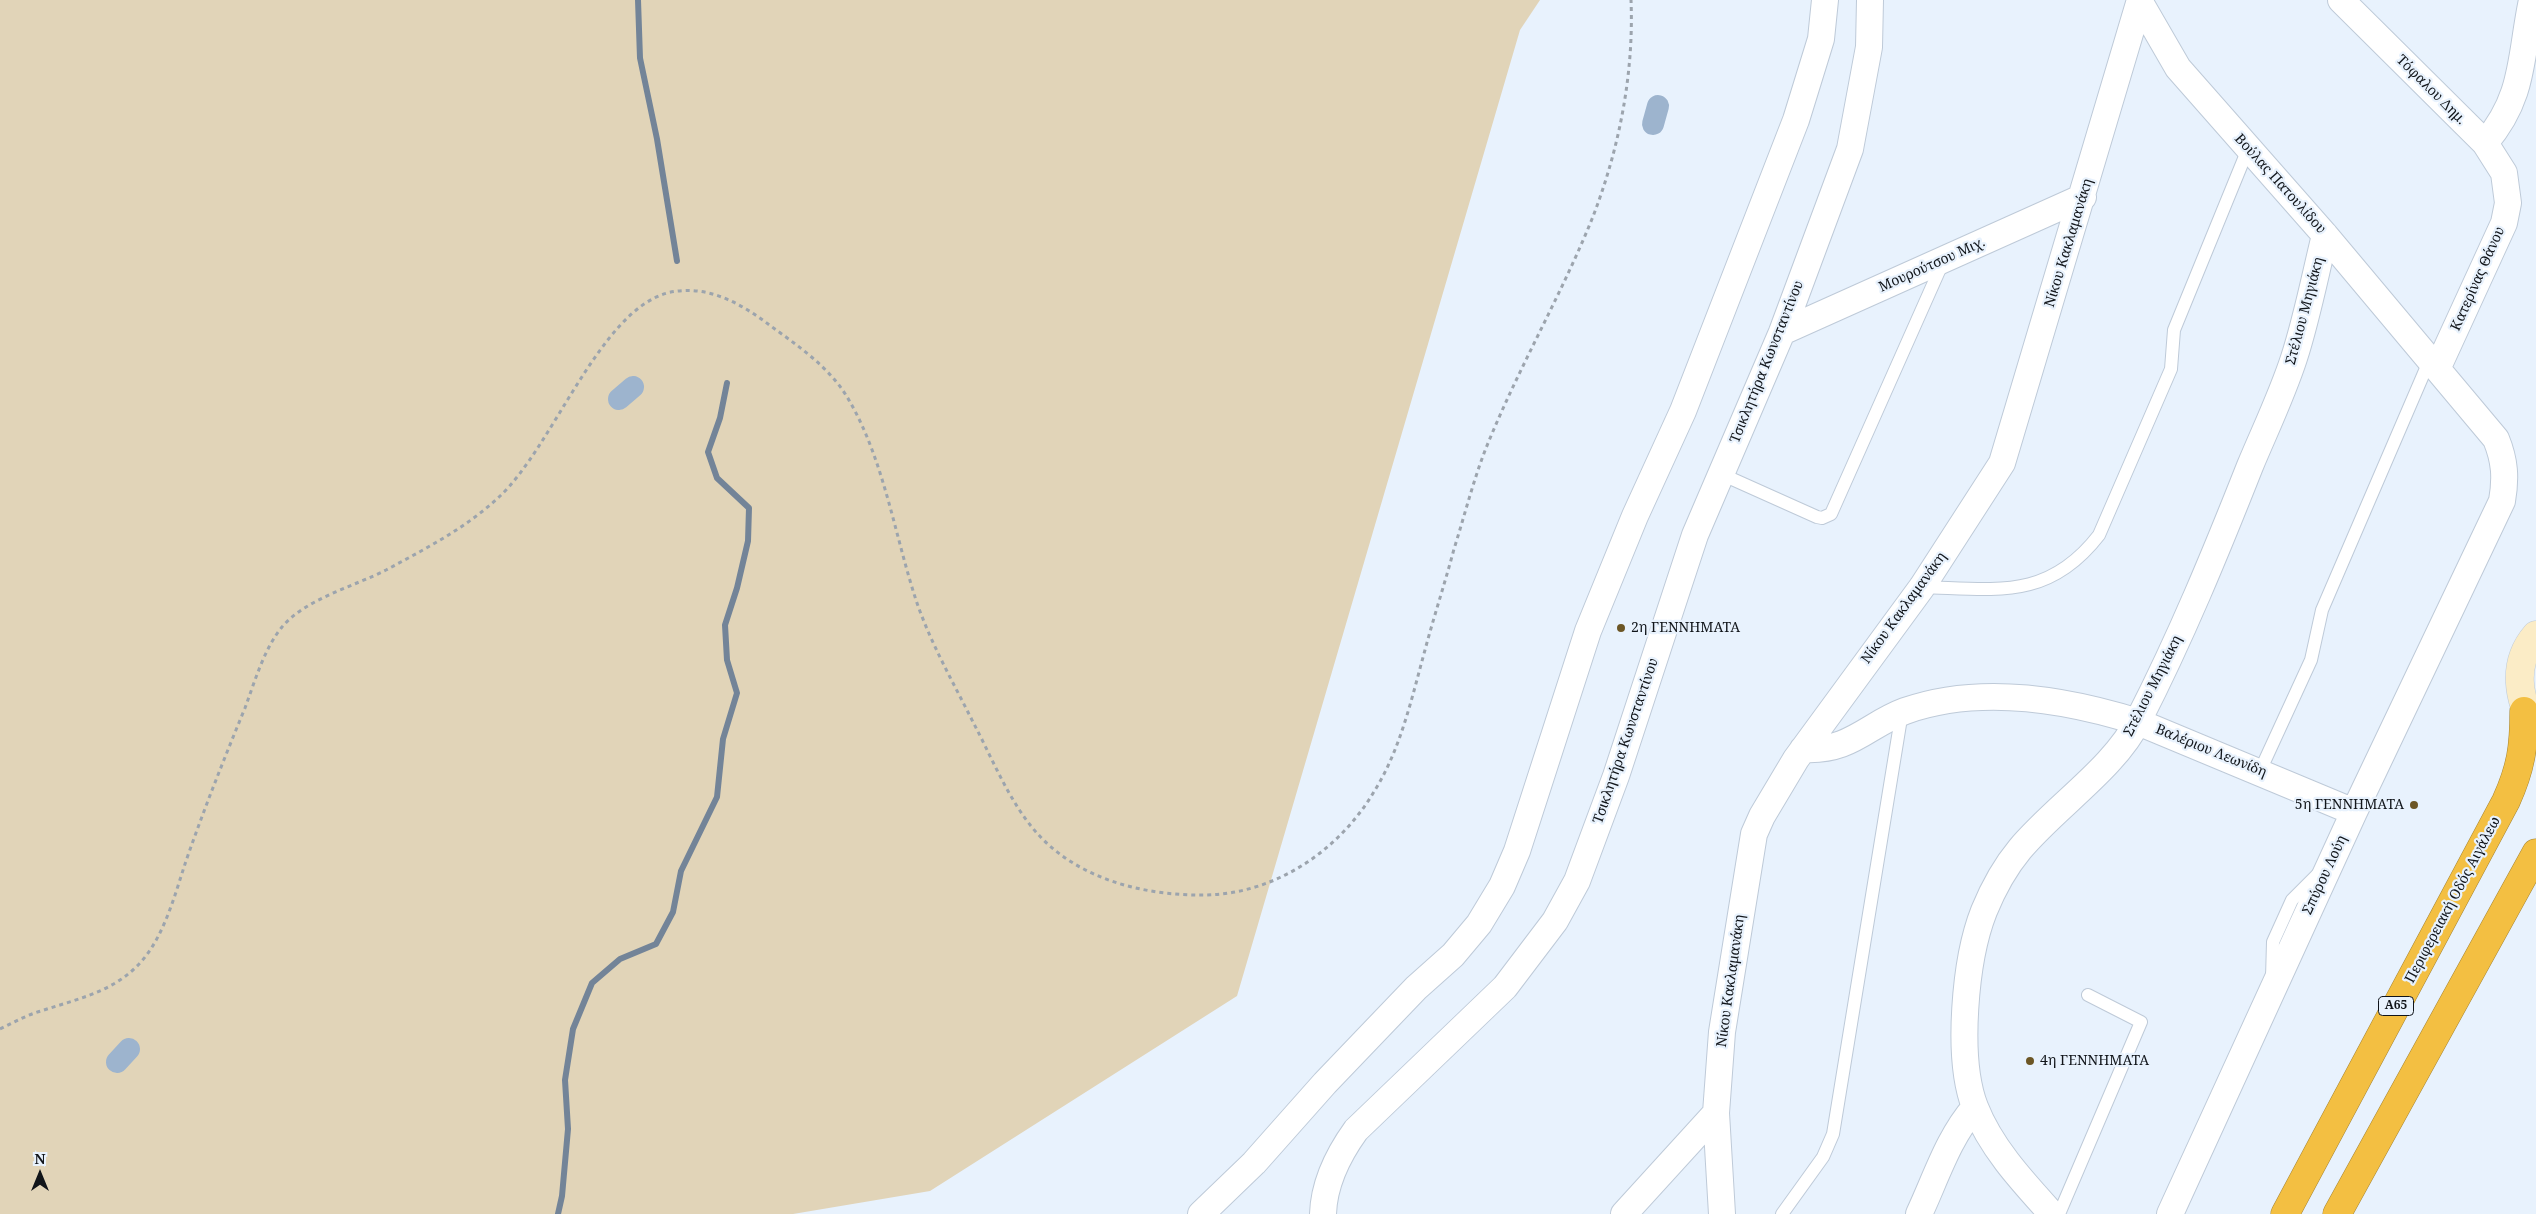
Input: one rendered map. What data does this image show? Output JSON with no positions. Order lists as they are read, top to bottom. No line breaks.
{"streets":{"highway":["Περιφερειακή Οδός Αιγάλεω","Α65"],"street":["Τόφαλου Δημ.","Βούλας Πατουλίδου","Νίκου Κακλαμανάκη","Μουρούτσου Μιχ.","Κατερίνας Θάνου","Στέλιου Μηγιάκη","Τσικλητήρα Κωνσταντίνου","Βαλέριου Λεωνίδη","Σπύρου Λούη"]},"crossings":[["Τόφαλου Δημ.","Κατερίνας Θάνου"],["Βούλας Πατουλίδου","Νίκου Κακλαμανάκη"],["Βούλας Πατουλίδου","Κατερίνας Θάνου"],["Βούλας Πατουλίδου","Στέλιου Μηγιάκη"],["Βούλας Πατουλίδου","Σπύρου Λούη"],["Νίκου Κακλαμανάκη","Μουρούτσου Μιχ."],["Νίκου Κακλαμανάκη","Βαλέριου Λεωνίδη"],["Μουρούτσου Μιχ.","Τσικλητήρα Κωνσταντίνου"],["Στέλιου Μηγιάκη","Βαλέριου Λεωνίδη"],["Βαλέριου Λεωνίδη","Σπύρου Λούη"]],"places":["2η ΓΕΝΝΗΜΑΤΑ","5η ΓΕΝΝΗΜΑΤΑ","4η ΓΕΝΝΗΜΑΤΑ"],"north":"top"}
